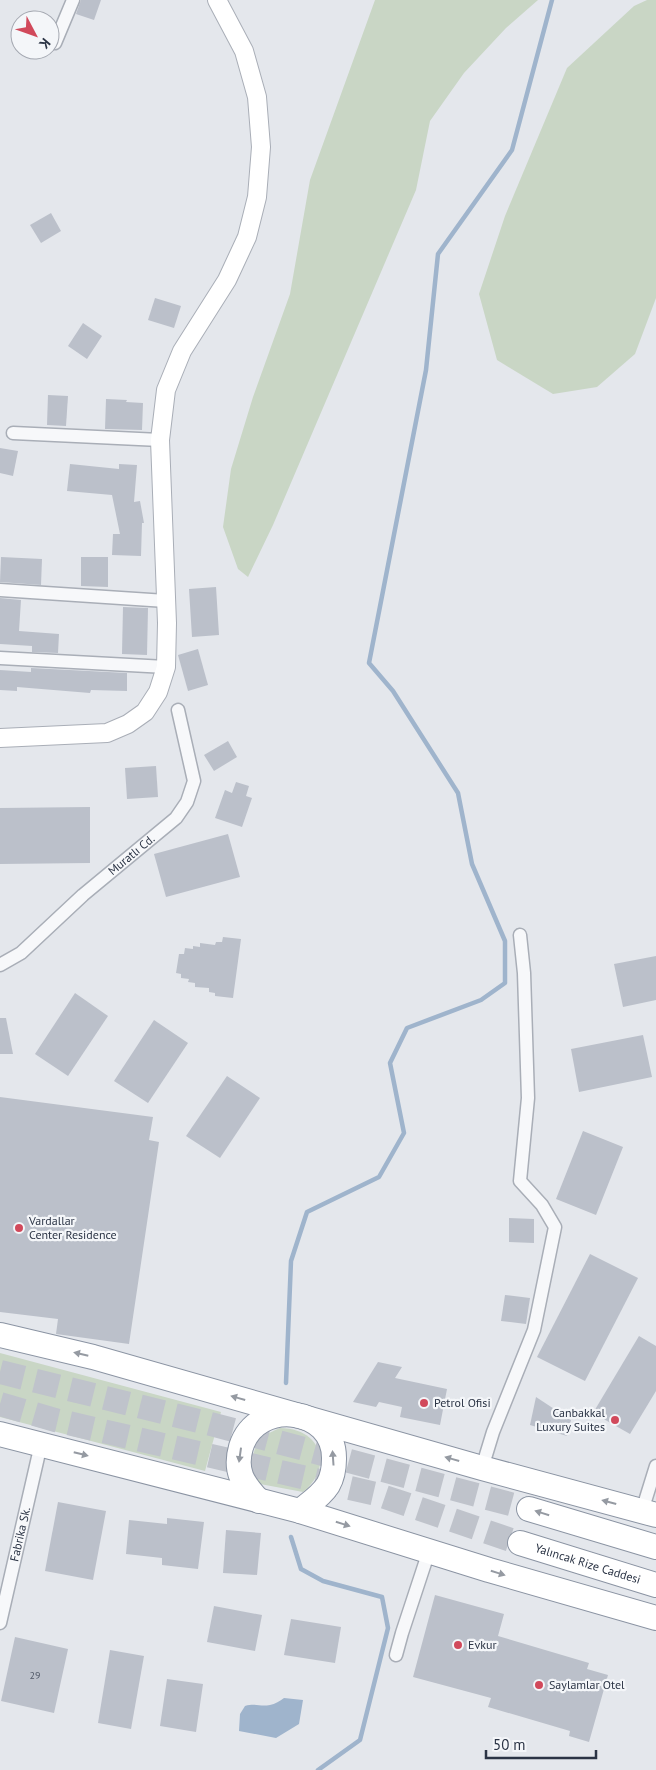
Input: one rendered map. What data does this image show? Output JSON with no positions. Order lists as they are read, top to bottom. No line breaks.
{"streets":{"highway":["Yalıncak Rize Caddesi"],"street":["Muratlı Cd.","Fabrika Sk."]},"places":["Vardallar Center Residence","Petrol Ofisi","Canbakkal Luxury Suites","Evkur","Saylamlar Otel"],"house_numbers":["29"],"scale_bar":"50 m","north":"bottom right"}
